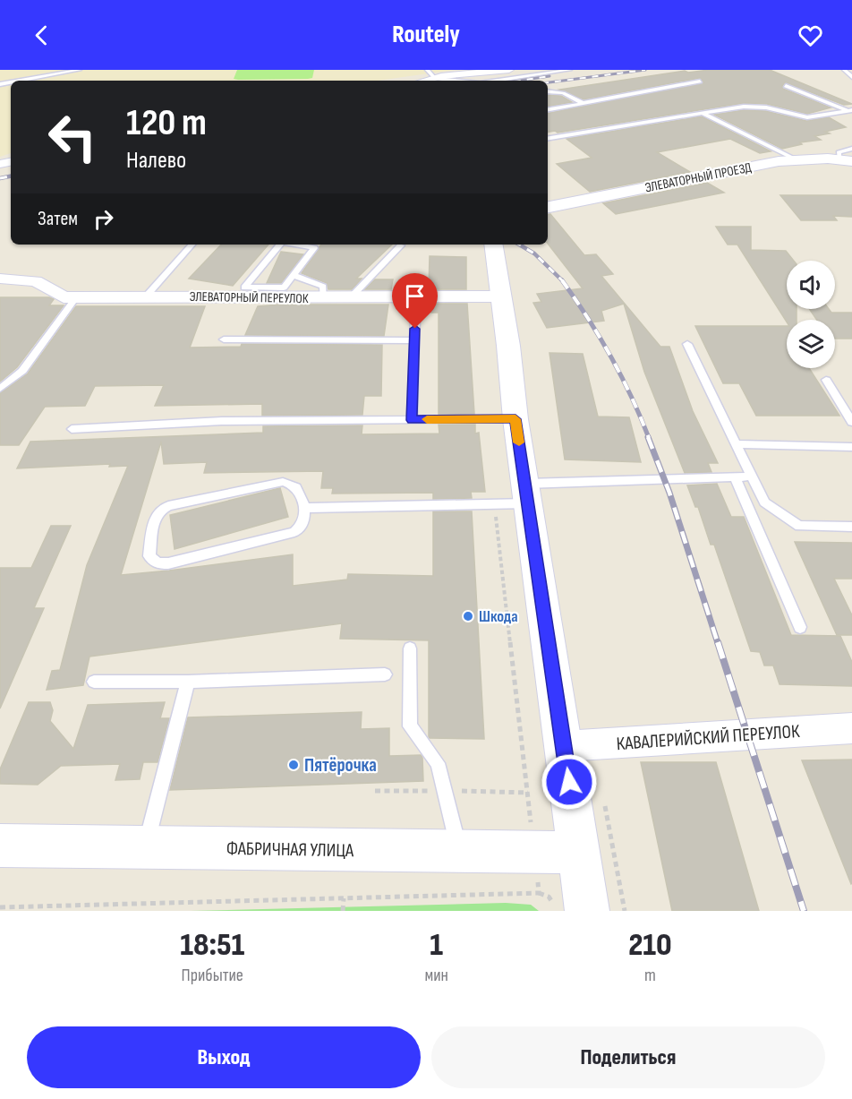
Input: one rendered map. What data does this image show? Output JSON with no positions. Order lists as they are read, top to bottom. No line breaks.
{"streets":{"street":["ЭЛЕВАТОРНЫЙ ПРОЕЗД","ЭЛЕВАТОРНЫЙ ПЕРЕУЛОК","КАВАЛЕРИЙСКИЙ ПЕРЕУЛОК","ФАБРИЧНАЯ УЛИЦА"]},"places":["Шкода","Пятёрочка"],"page":{"header":"Routely","turn":["120 m","Налево"],"then":"Затем","eta":["18:51","Прибытие","1","мин","210","m"],"buttons":["Выход","Поделиться"]}}
